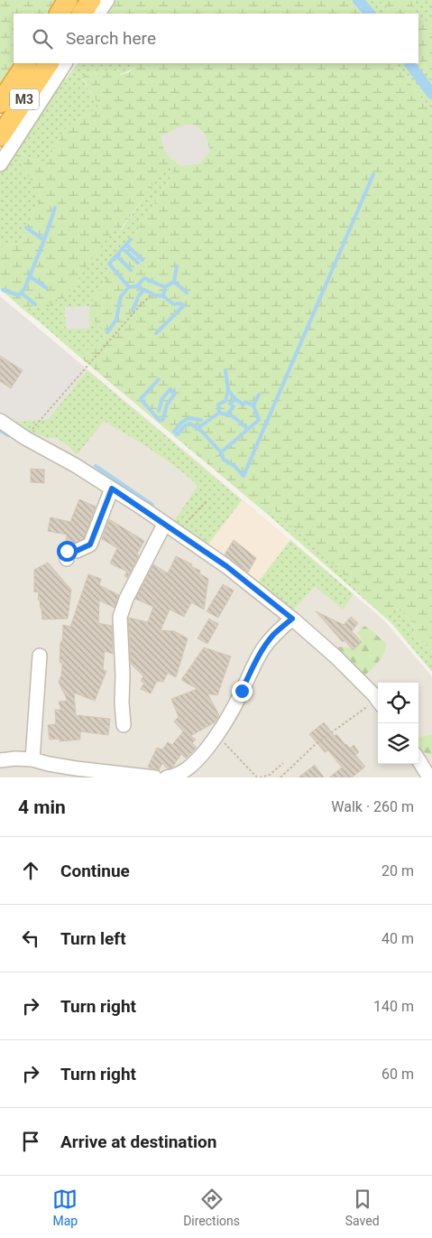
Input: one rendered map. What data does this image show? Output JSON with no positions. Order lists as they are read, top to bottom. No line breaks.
{"streets":{"highway":["M3"]},"page":{"search":"Search here","heading":["4 min","Walk · 260 m"],"list":[["Continue","20 m"],["Turn left","40 m"],["Turn right","140 m"],["Turn right","60 m"],"Arrive at destination"],"nav":["Map","Directions","Saved"]}}
